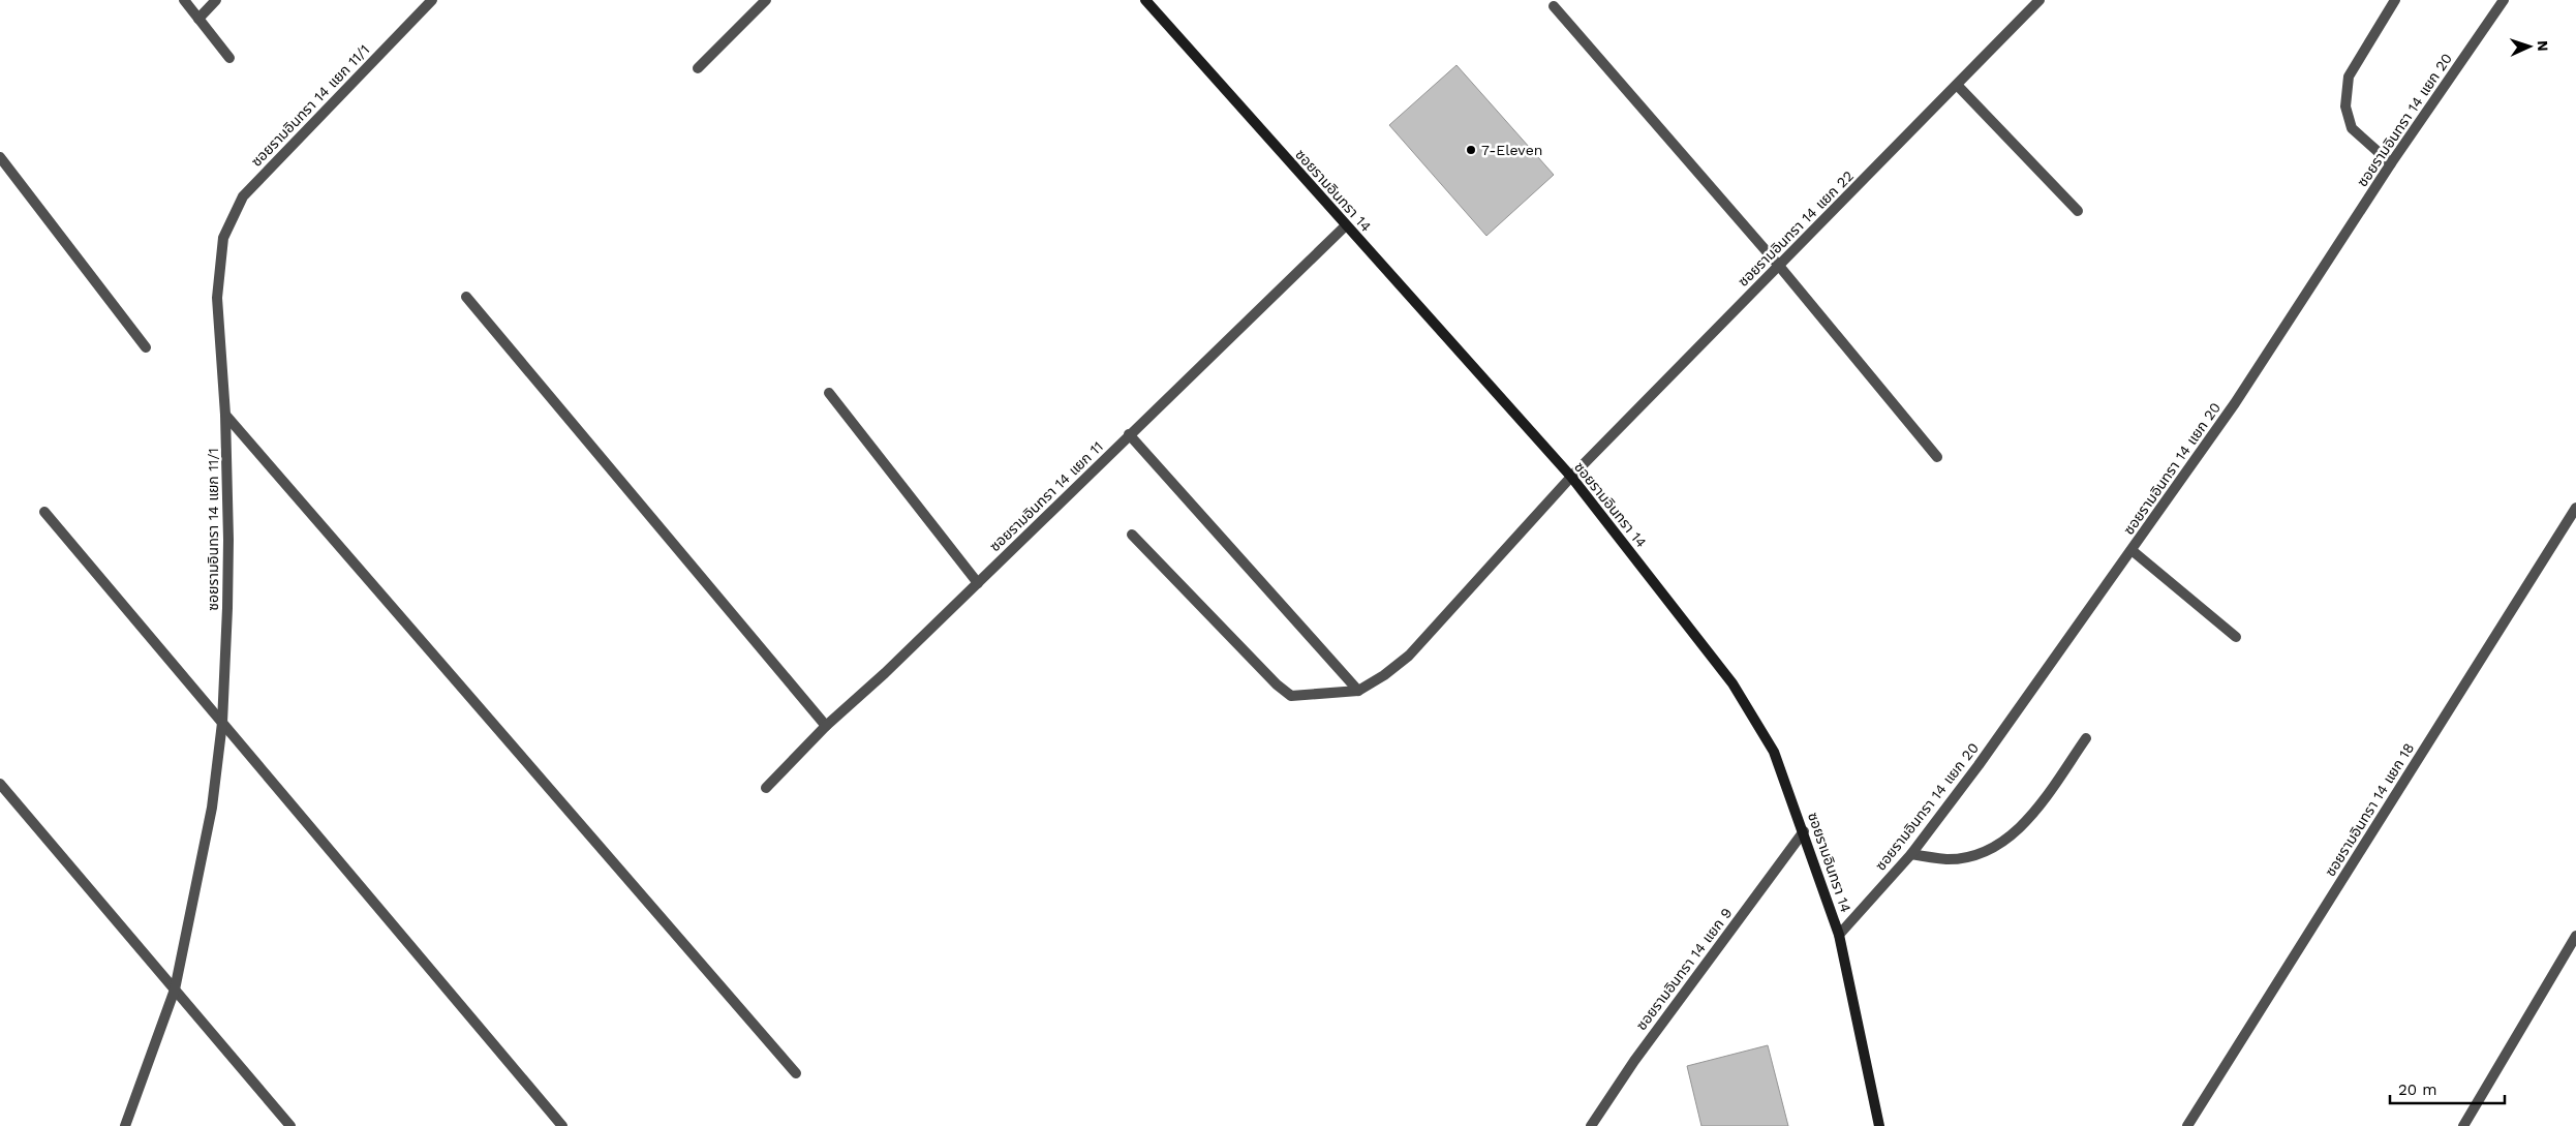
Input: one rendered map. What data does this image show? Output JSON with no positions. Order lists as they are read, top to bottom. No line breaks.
{"streets":{"street":["ซอยรามอินทรา 14 แยก 11/1","ซอยรามอินทรา 14 แยก 20","ซอยรามอินทรา 14","ซอยรามอินทรา 14 แยก 22","ซอยรามอินทรา 14 แยก 11","ซอยรามอินทรา 14 แยก 18","ซอยรามอินทรา 14 แยก 9"]},"crossings":[["ซอยรามอินทรา 14 แยก 20","ซอยรามอินทรา 14"],["ซอยรามอินทรา 14","ซอยรามอินทรา 14 แยก 22"],["ซอยรามอินทรา 14","ซอยรามอินทรา 14 แยก 11"],["ซอยรามอินทรา 14","ซอยรามอินทรา 14 แยก 9"]],"places":["7-Eleven"],"scale_bar":"20 m","north":"right"}
